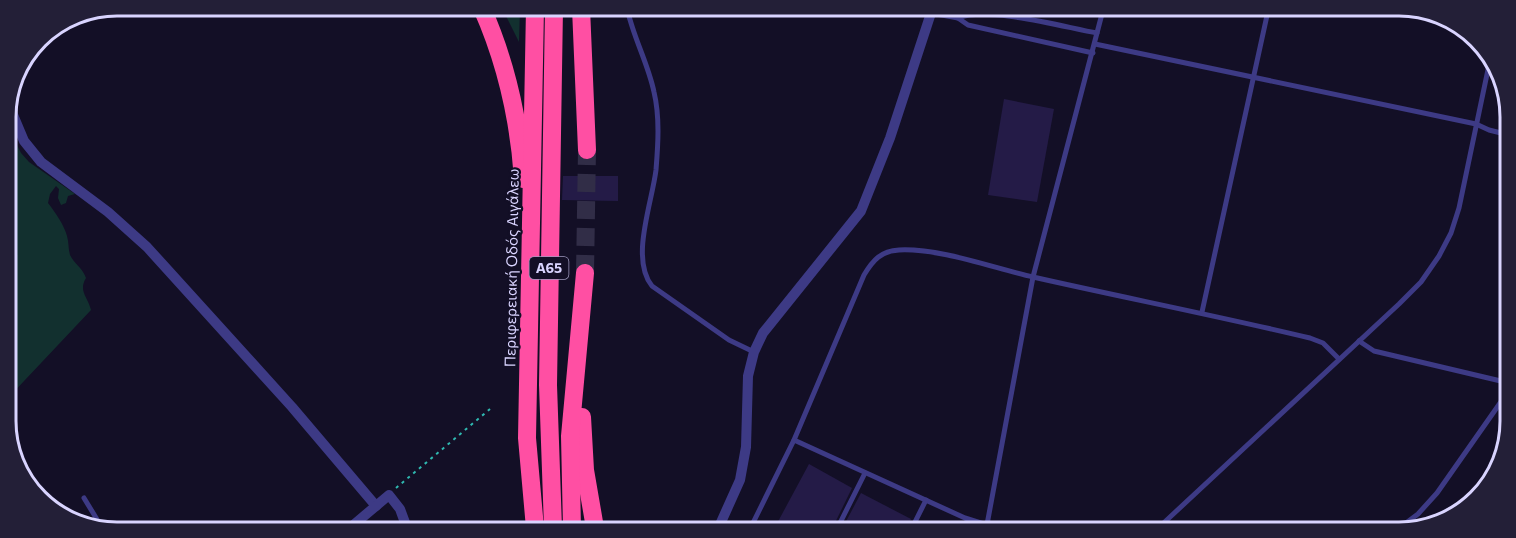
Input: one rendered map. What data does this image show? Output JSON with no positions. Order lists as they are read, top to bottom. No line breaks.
{"streets":{"highway":["Περιφερειακή Οδός Αιγάλεω","Α65"]}}
